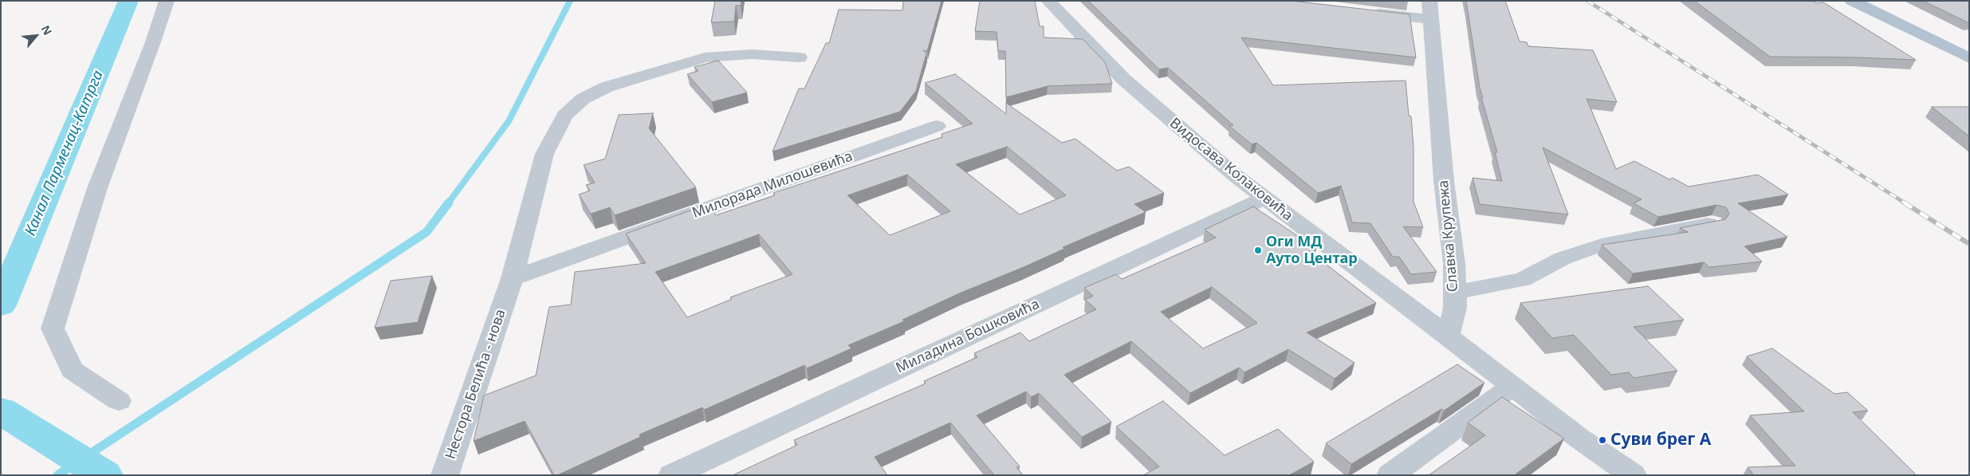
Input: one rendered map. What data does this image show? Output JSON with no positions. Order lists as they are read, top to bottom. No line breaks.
{"streets":{"street":["Видосава Колаковића","Милорада Милошевића","Славка Крупежа","Миладина Бошковића","Нестора Белића - нова"]},"crossings":[["Видосава Колаковића","Славка Крупежа"],["Видосава Колаковића","Миладина Бошковића"],["Милорада Милошевића","Нестора Белића - нова"]],"water":["Канал Парменац-Катрга"],"places":["Оги МД Ауто Центар","Суви брег А"],"north":"top right"}
